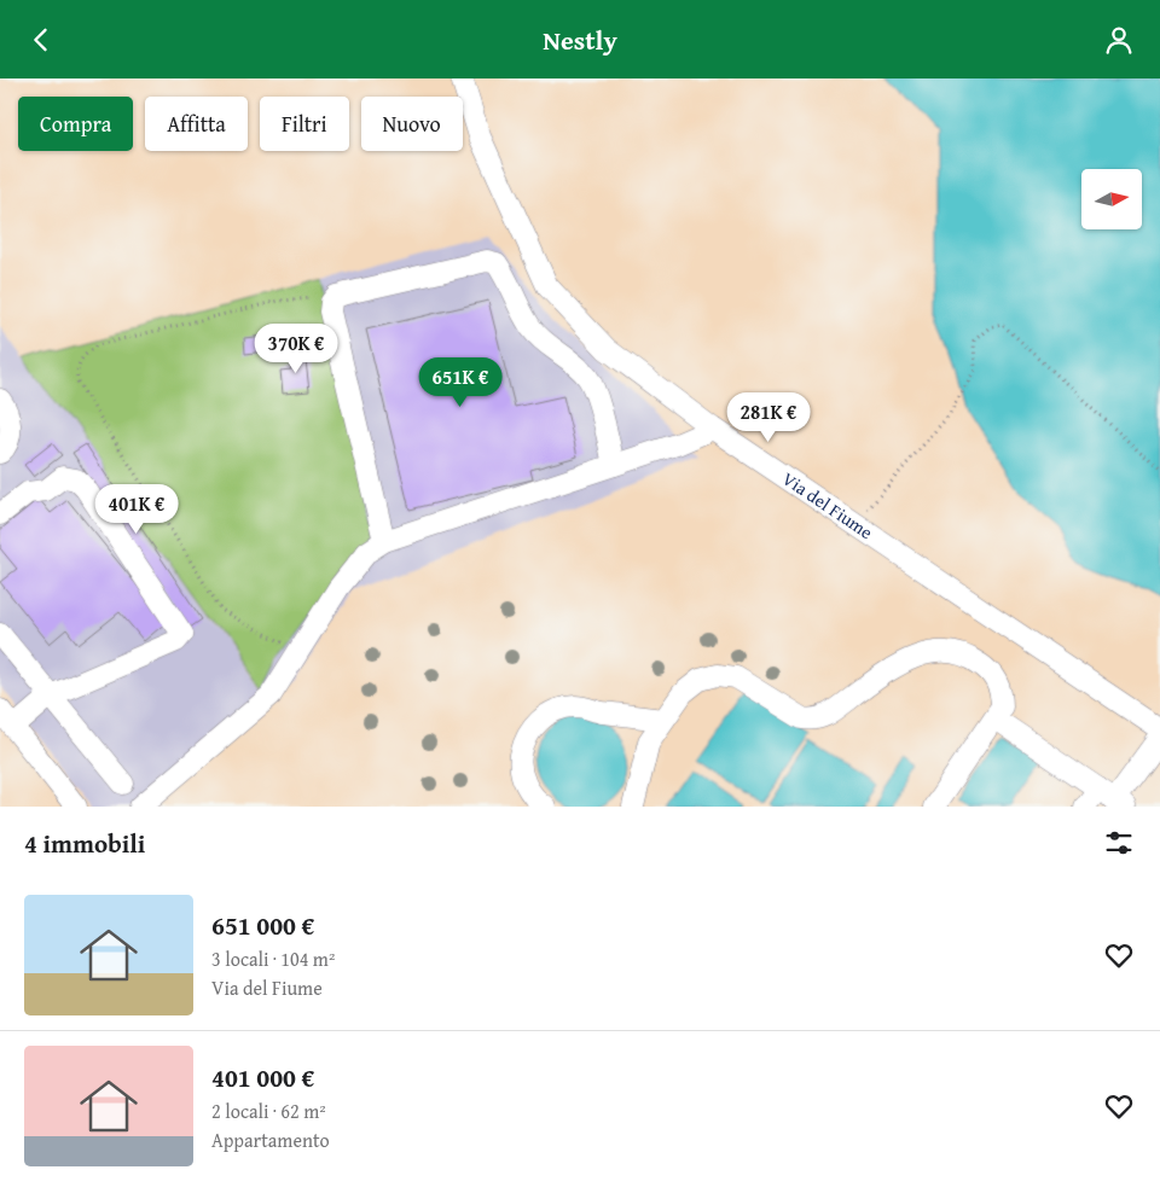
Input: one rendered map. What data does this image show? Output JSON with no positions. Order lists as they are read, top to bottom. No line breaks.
{"streets":{"street":["Via del Fiume"]},"north":"right","page":{"header":"Nestly","chip":["Compra","Affitta","Filtri","Nuovo"],"price":["370K €","651K €","281K €","401K €"],"heading":"4 immobili","list":[{"name":"651 000 €","note":"3 locali · 104 m² · Via del Fiume"},{"name":"401 000 €","note":"2 locali · 62 m² · Appartamento"}]}}
